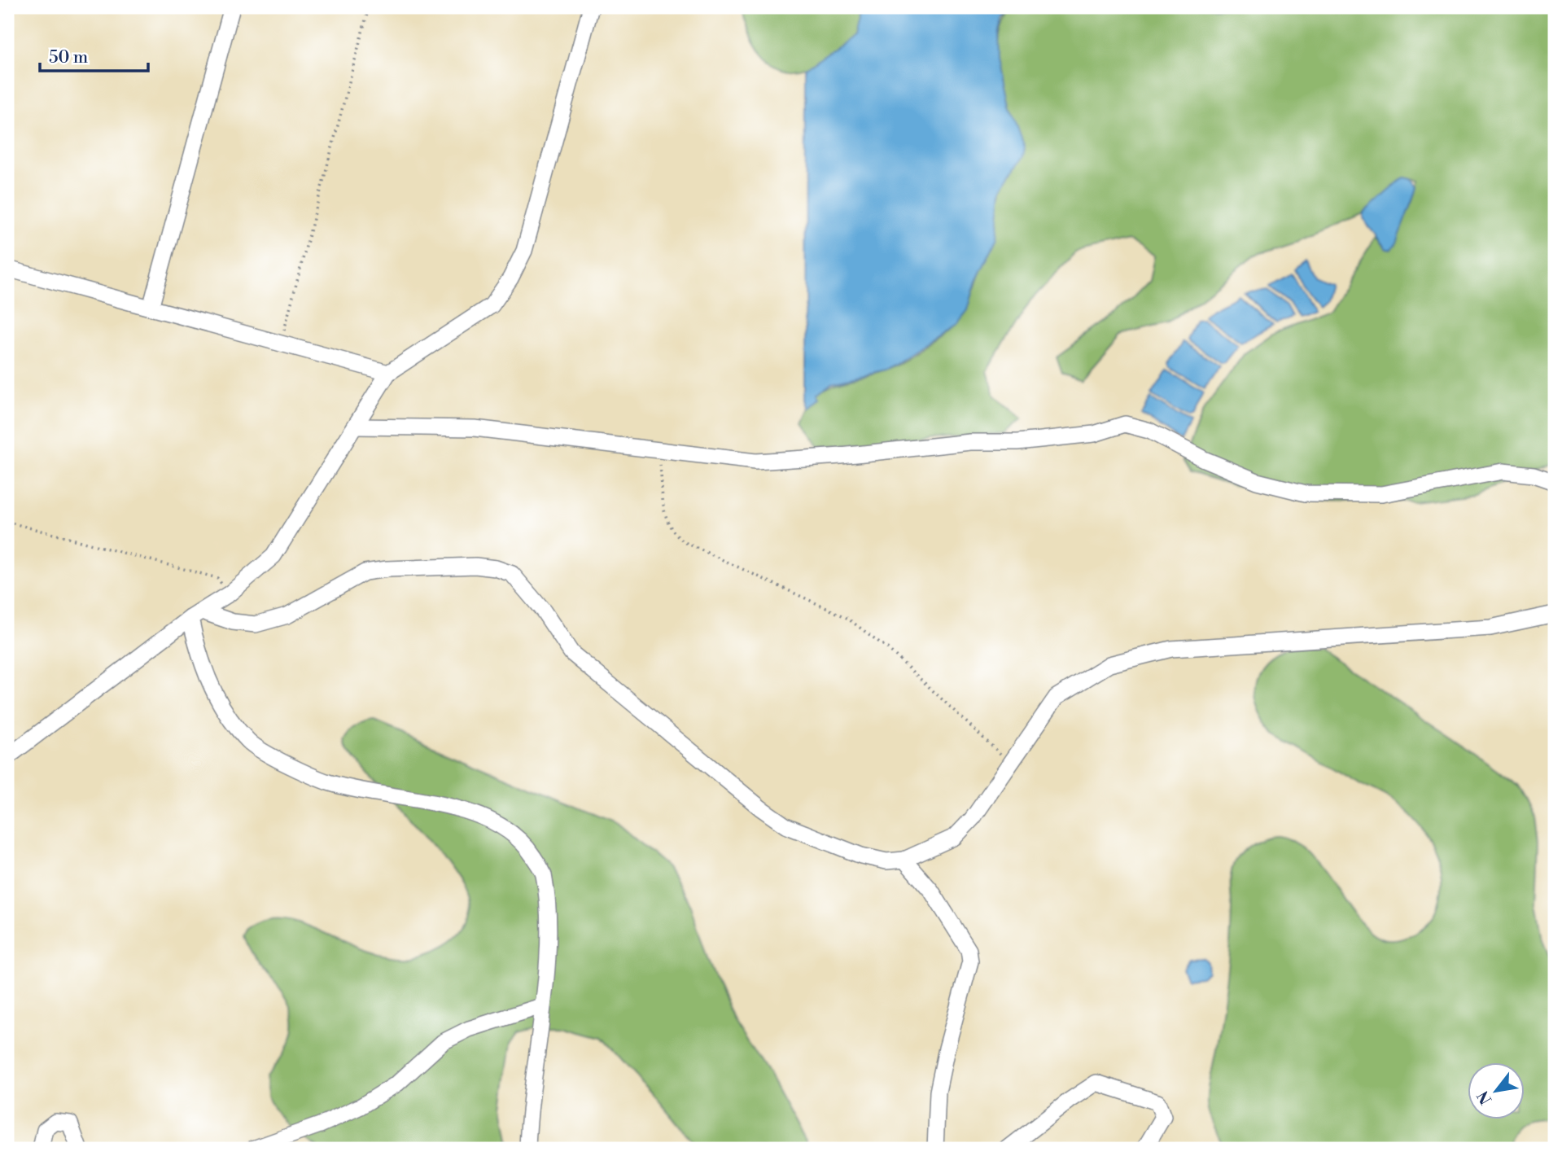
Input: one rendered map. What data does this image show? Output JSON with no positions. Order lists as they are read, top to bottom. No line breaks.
{"scale_bar":"50 m","north":"bottom left"}
